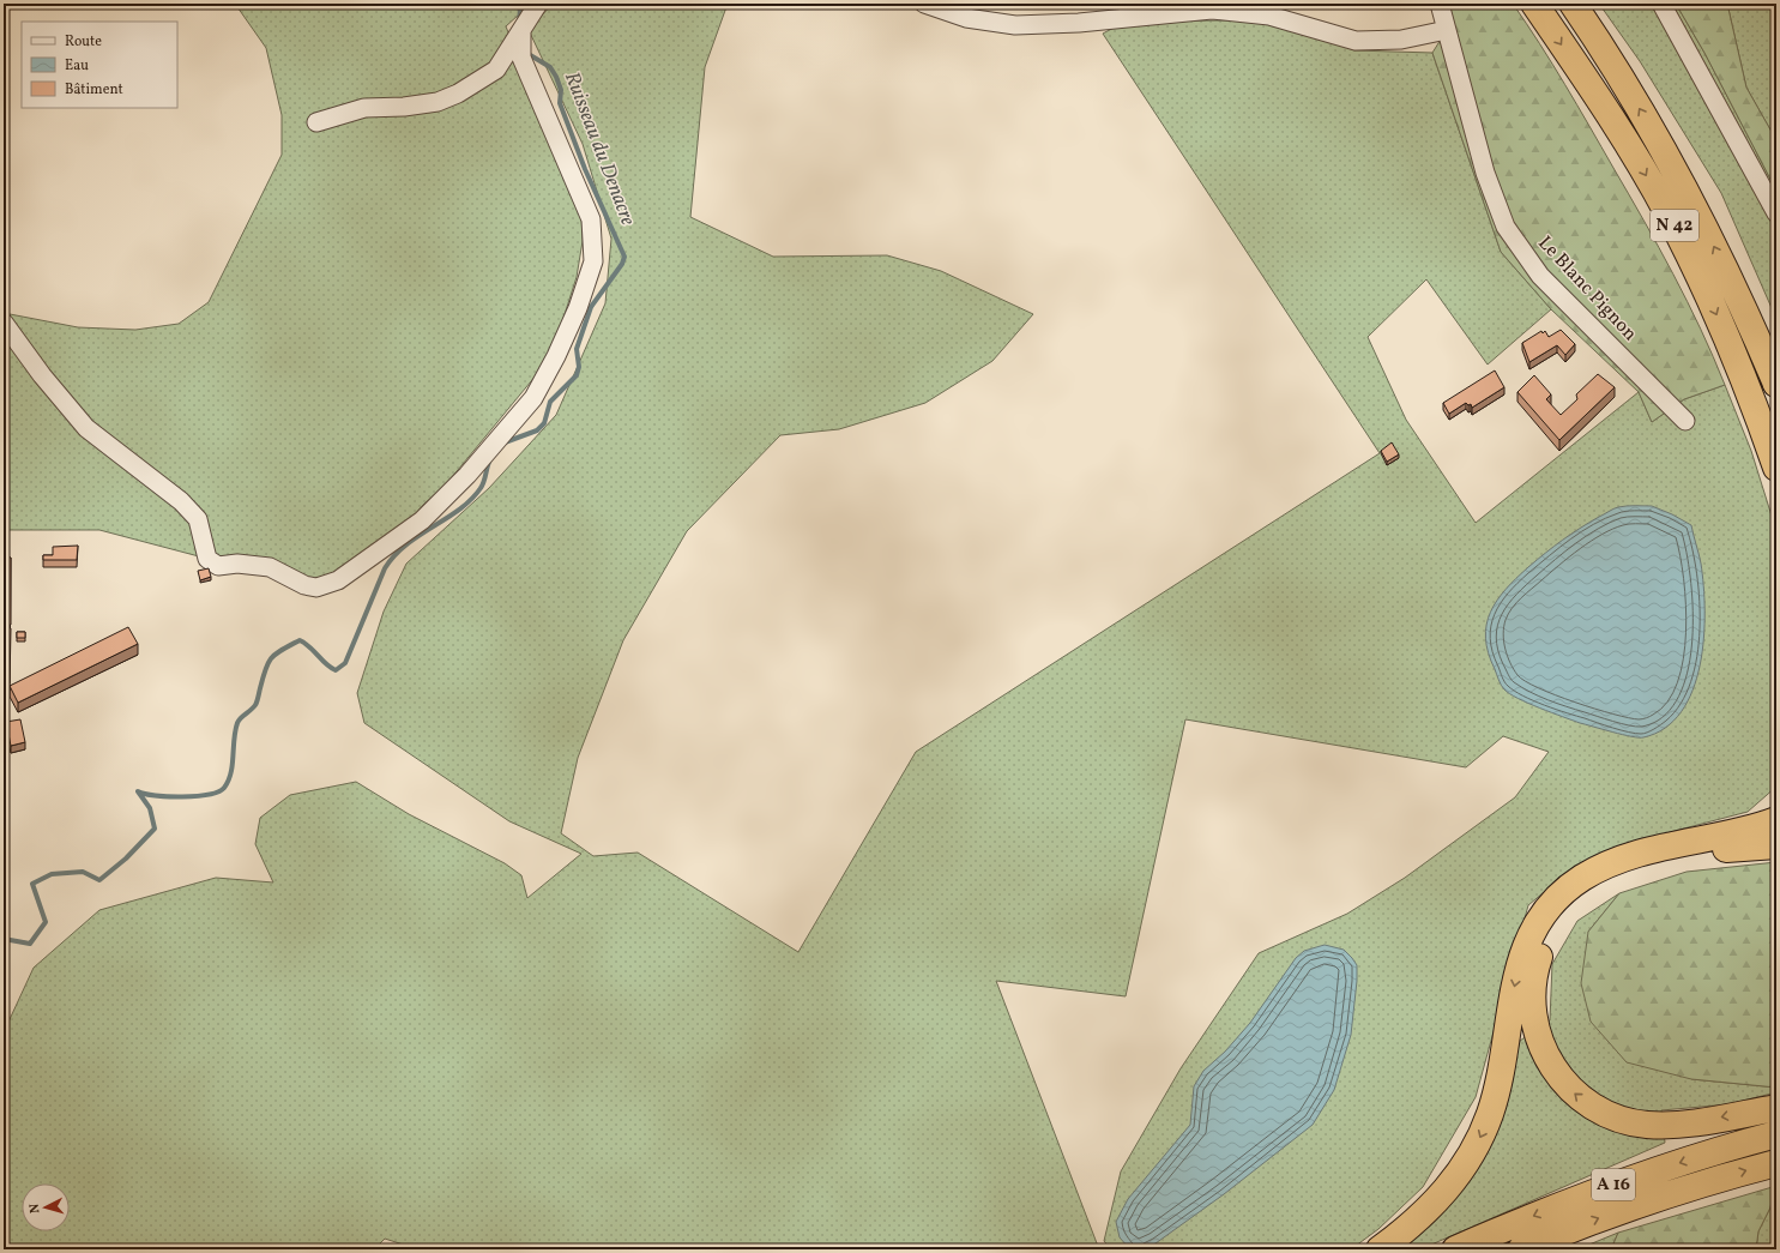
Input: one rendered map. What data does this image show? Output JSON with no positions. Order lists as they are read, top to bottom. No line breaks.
{"streets":{"highway":["N 42","A 16"],"street":["Le Blanc Pignon"]},"water":["Ruisseau du Denacre"],"legend":["Route","Eau","Bâtiment"],"north":"left"}
